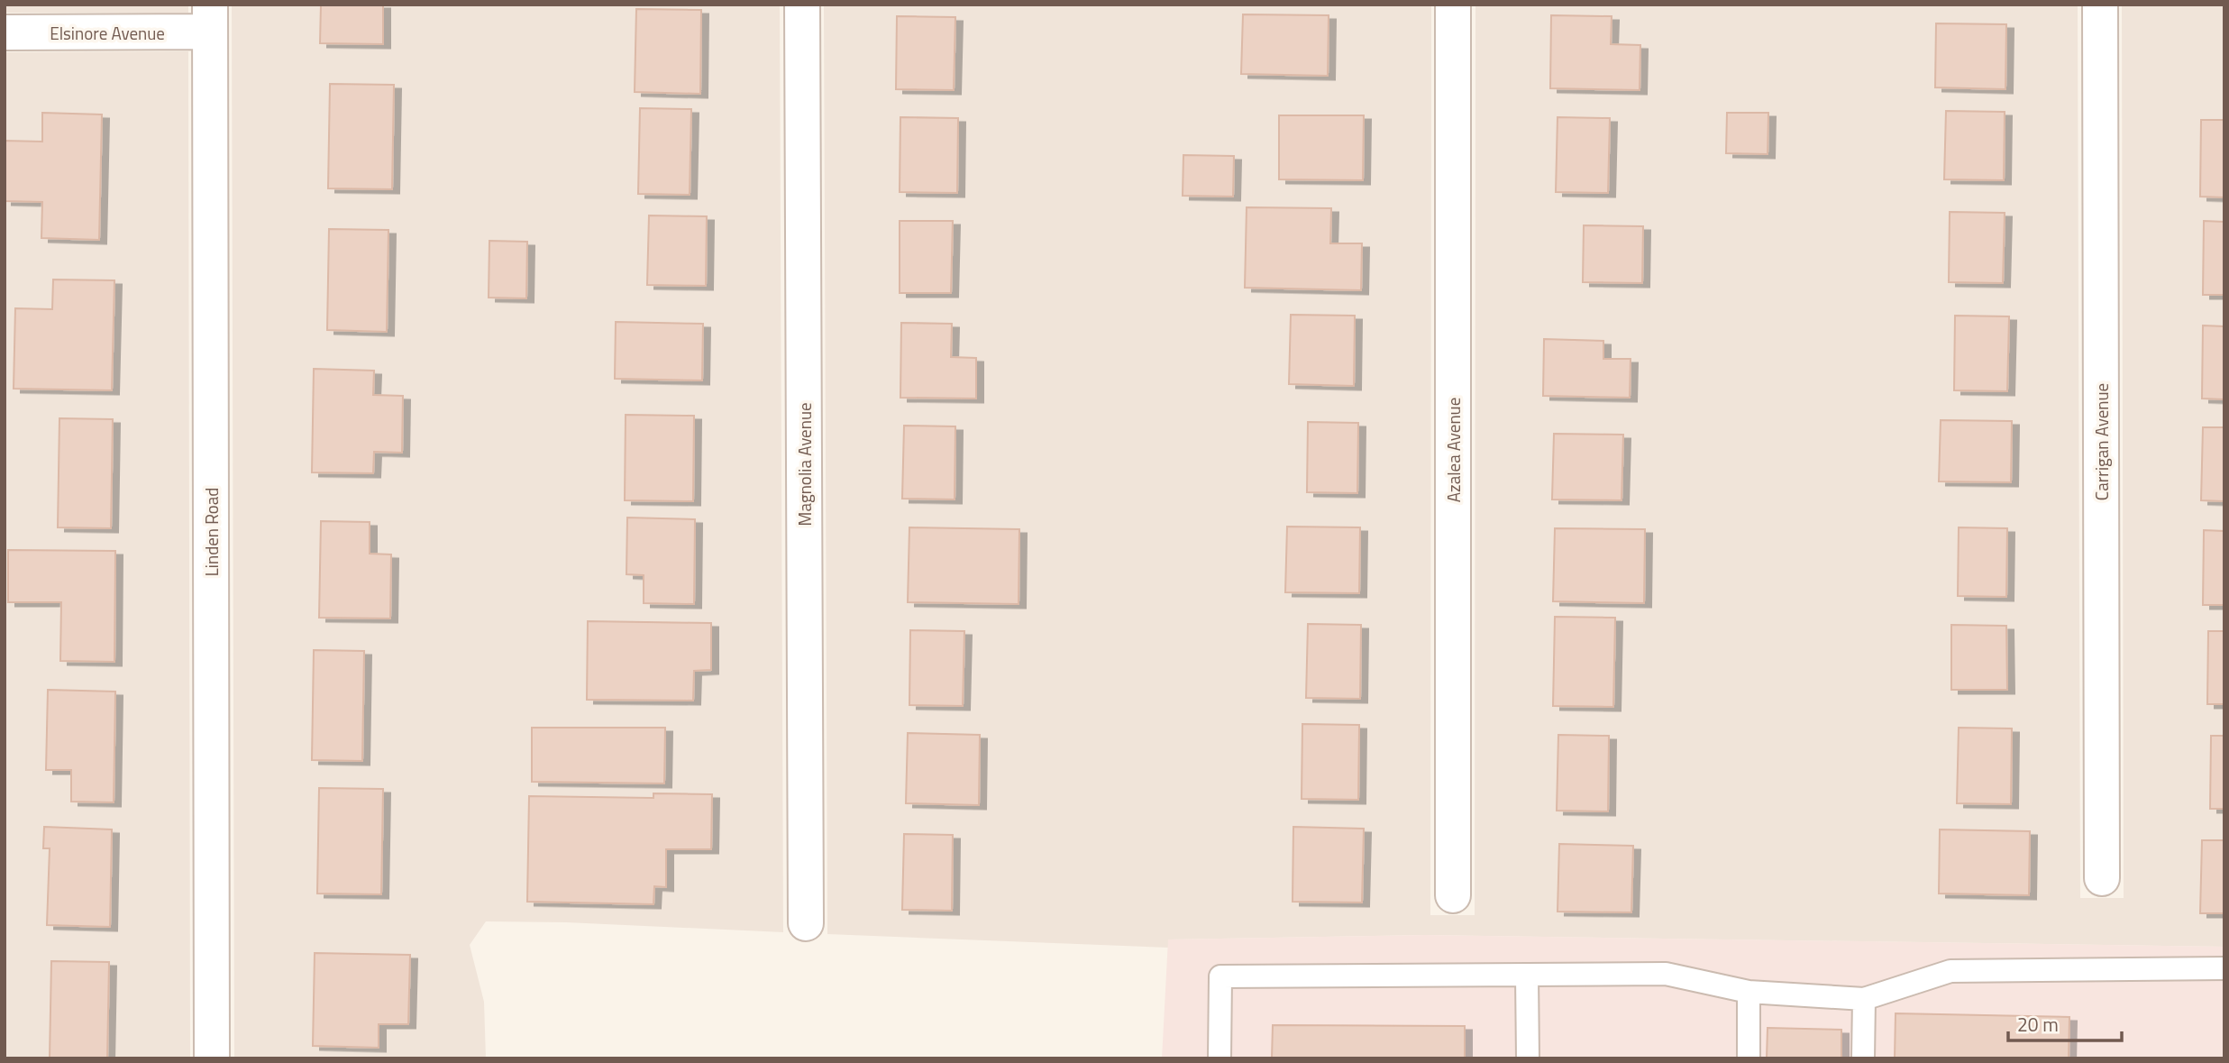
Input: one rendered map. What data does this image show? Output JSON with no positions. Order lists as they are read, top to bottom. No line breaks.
{"streets":{"street":["Elsinore Avenue","Carrigan Avenue","Azalea Avenue","Magnolia Avenue","Linden Road"]},"crossings":[["Elsinore Avenue","Linden Road"]],"scale_bar":"20 m"}
